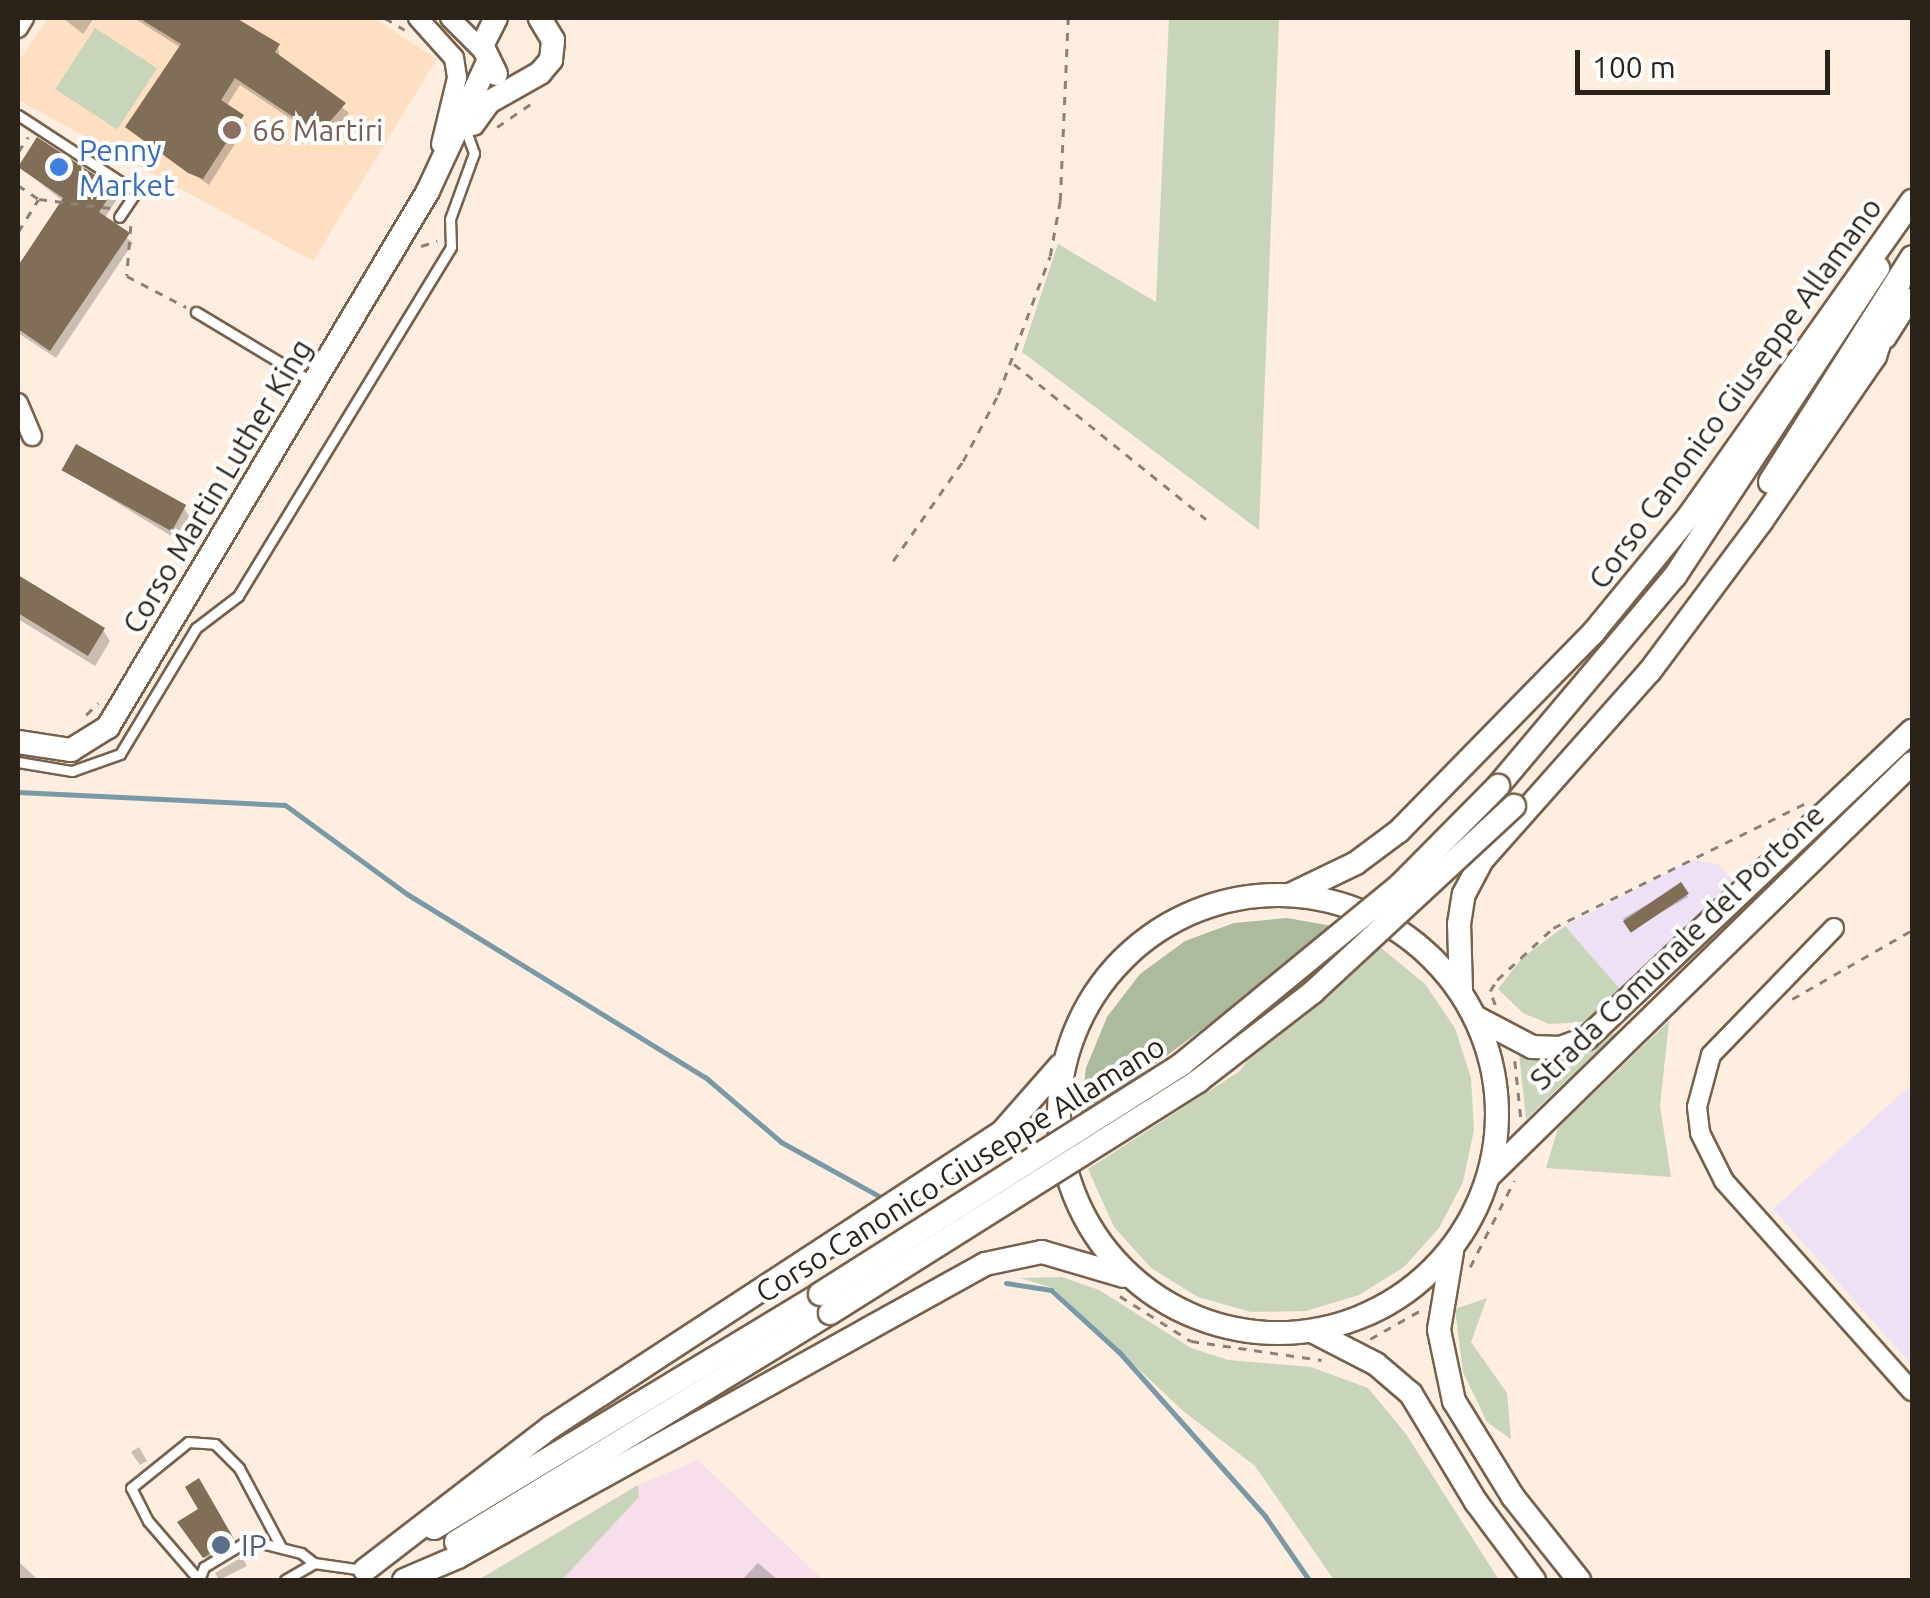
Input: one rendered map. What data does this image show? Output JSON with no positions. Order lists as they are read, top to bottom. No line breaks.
{"streets":{"street":["Corso Canonico Giuseppe Allamano","Corso Martin Luther King","Strada Comunale del Portone"]},"places":["66 Martiri","Penny Market","IP"],"scale_bar":"100 m"}
